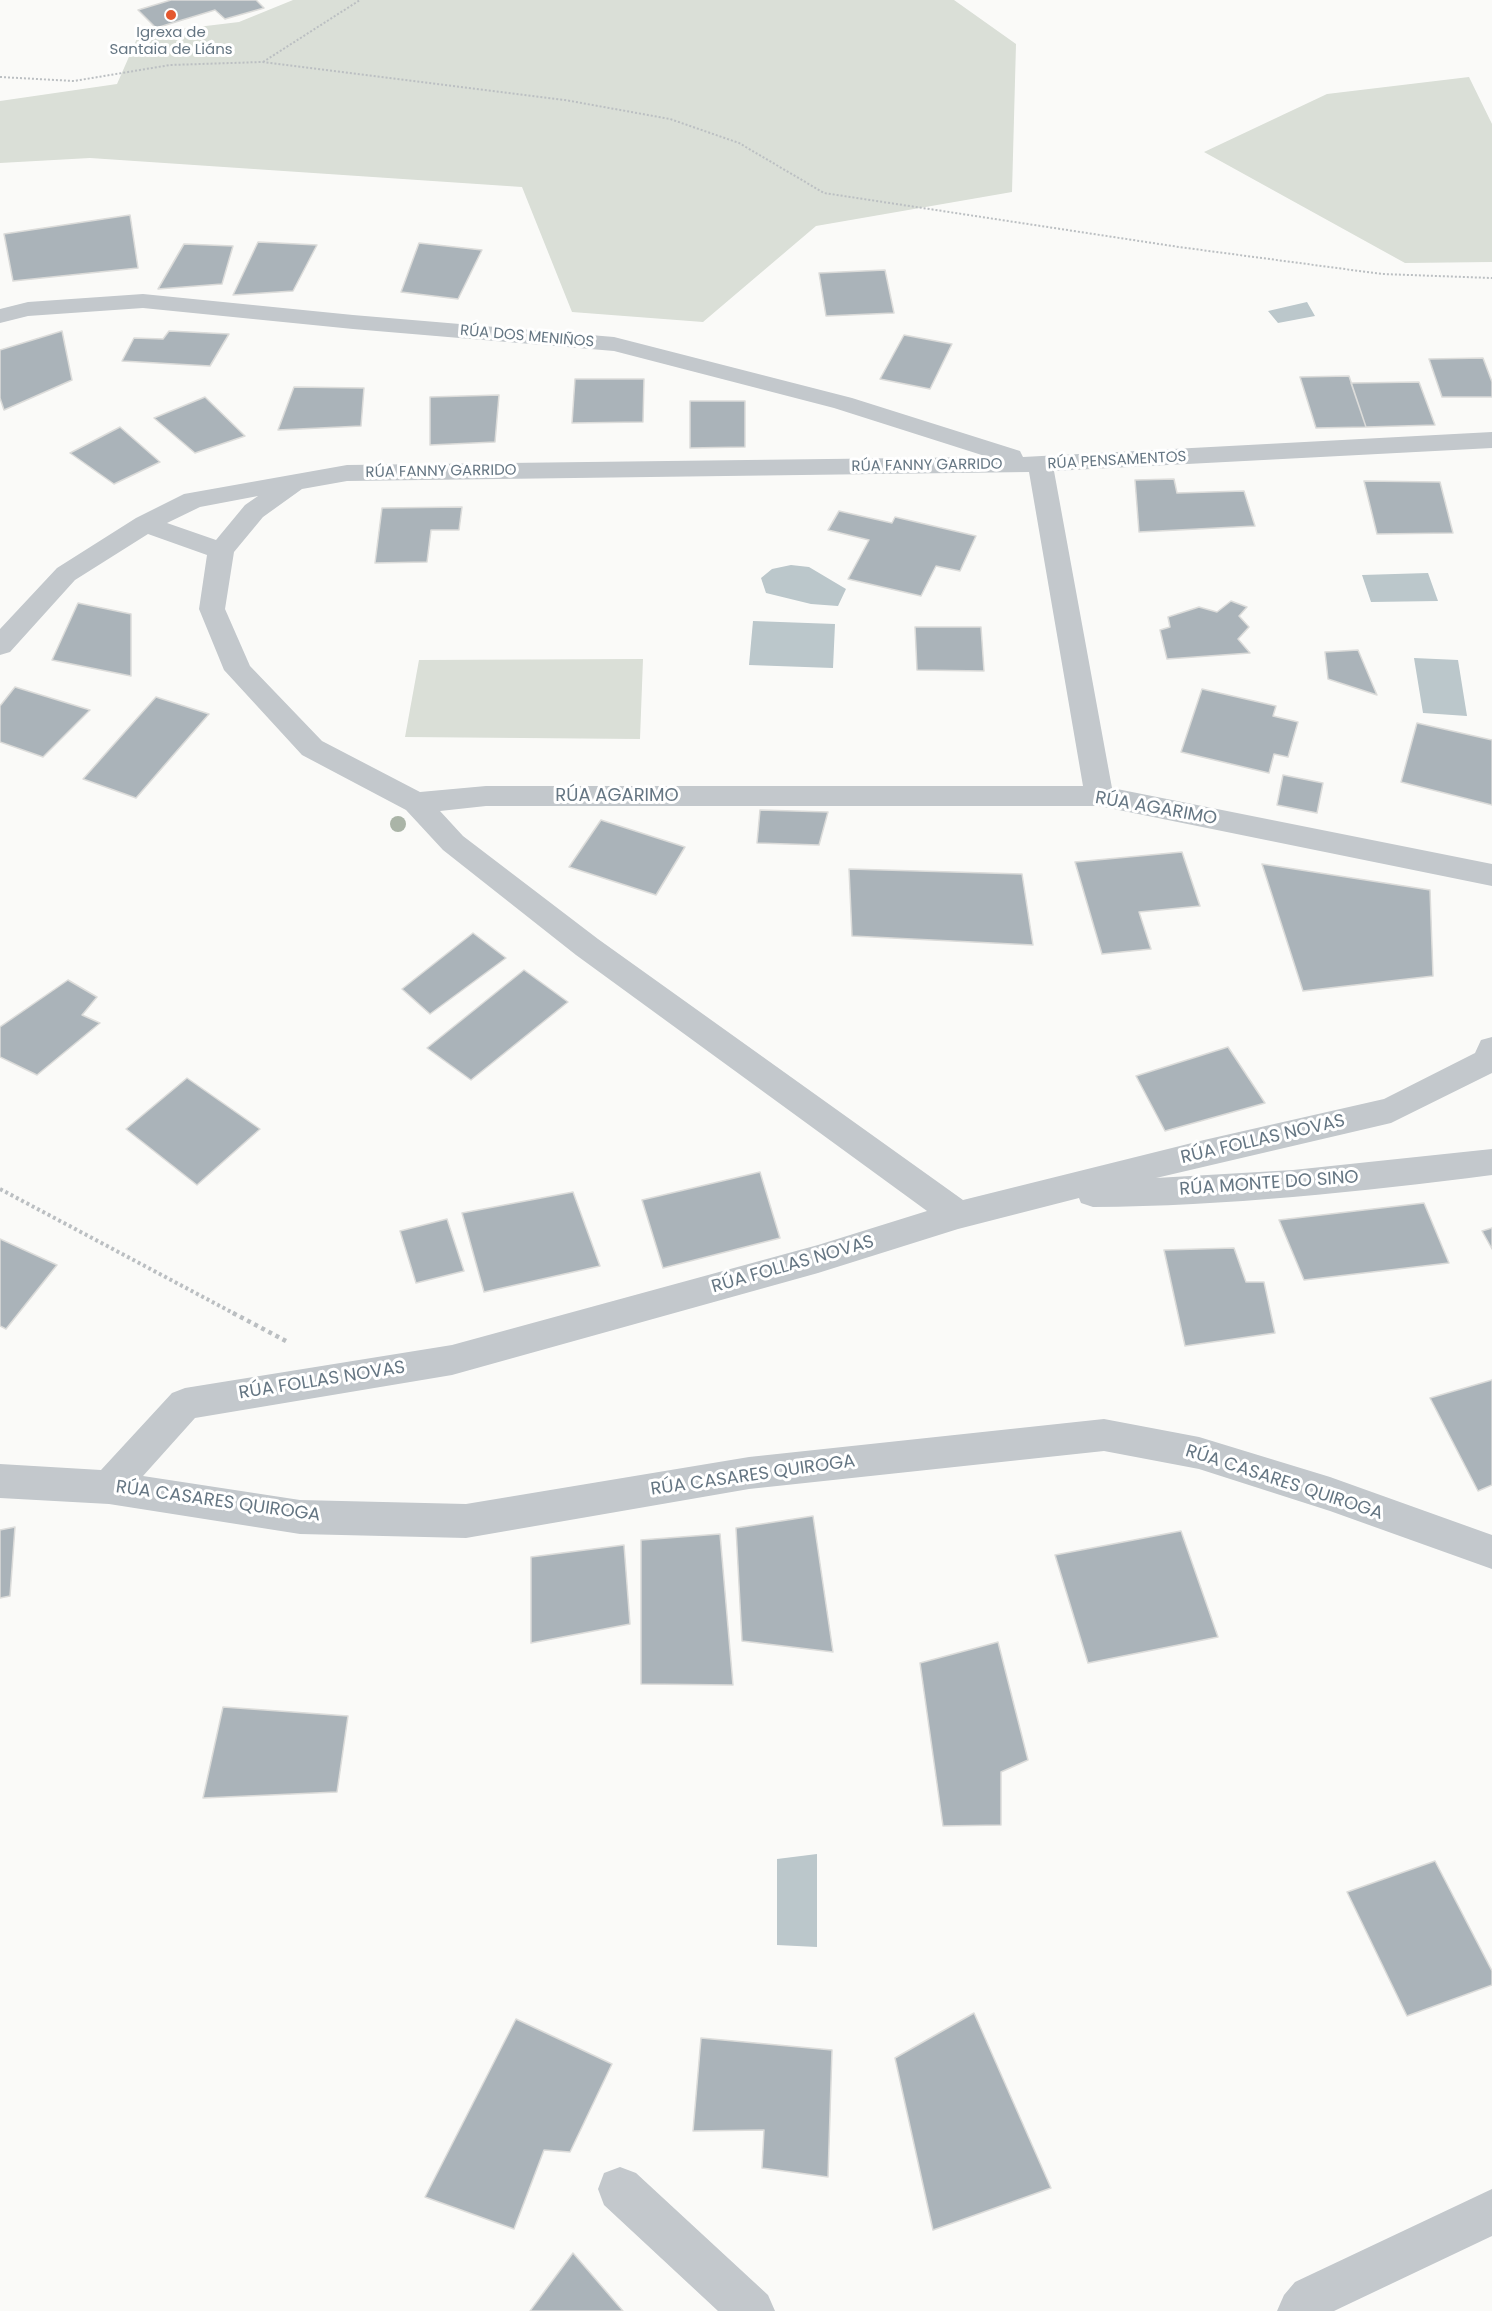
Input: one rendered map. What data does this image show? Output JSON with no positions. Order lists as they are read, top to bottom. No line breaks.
{"streets":{"street":["RÚA DOS MENIÑOS","RÚA PENSAMENTOS","RÚA FANNY GARRIDO","RÚA AGARIMO","RÚA FOLLAS NOVAS","RÚA MONTE DO SINO","RÚA CASARES QUIROGA"]},"crossings":[["RÚA DOS MENIÑOS","RÚA PENSAMENTOS"],["RÚA DOS MENIÑOS","RÚA FANNY GARRIDO"],["RÚA PENSAMENTOS","RÚA FANNY GARRIDO"],["RÚA PENSAMENTOS","RÚA AGARIMO"],["RÚA FOLLAS NOVAS","RÚA MONTE DO SINO"],["RÚA FOLLAS NOVAS","RÚA CASARES QUIROGA"]],"places":["Igrexa de Santaia de Liáns"]}
